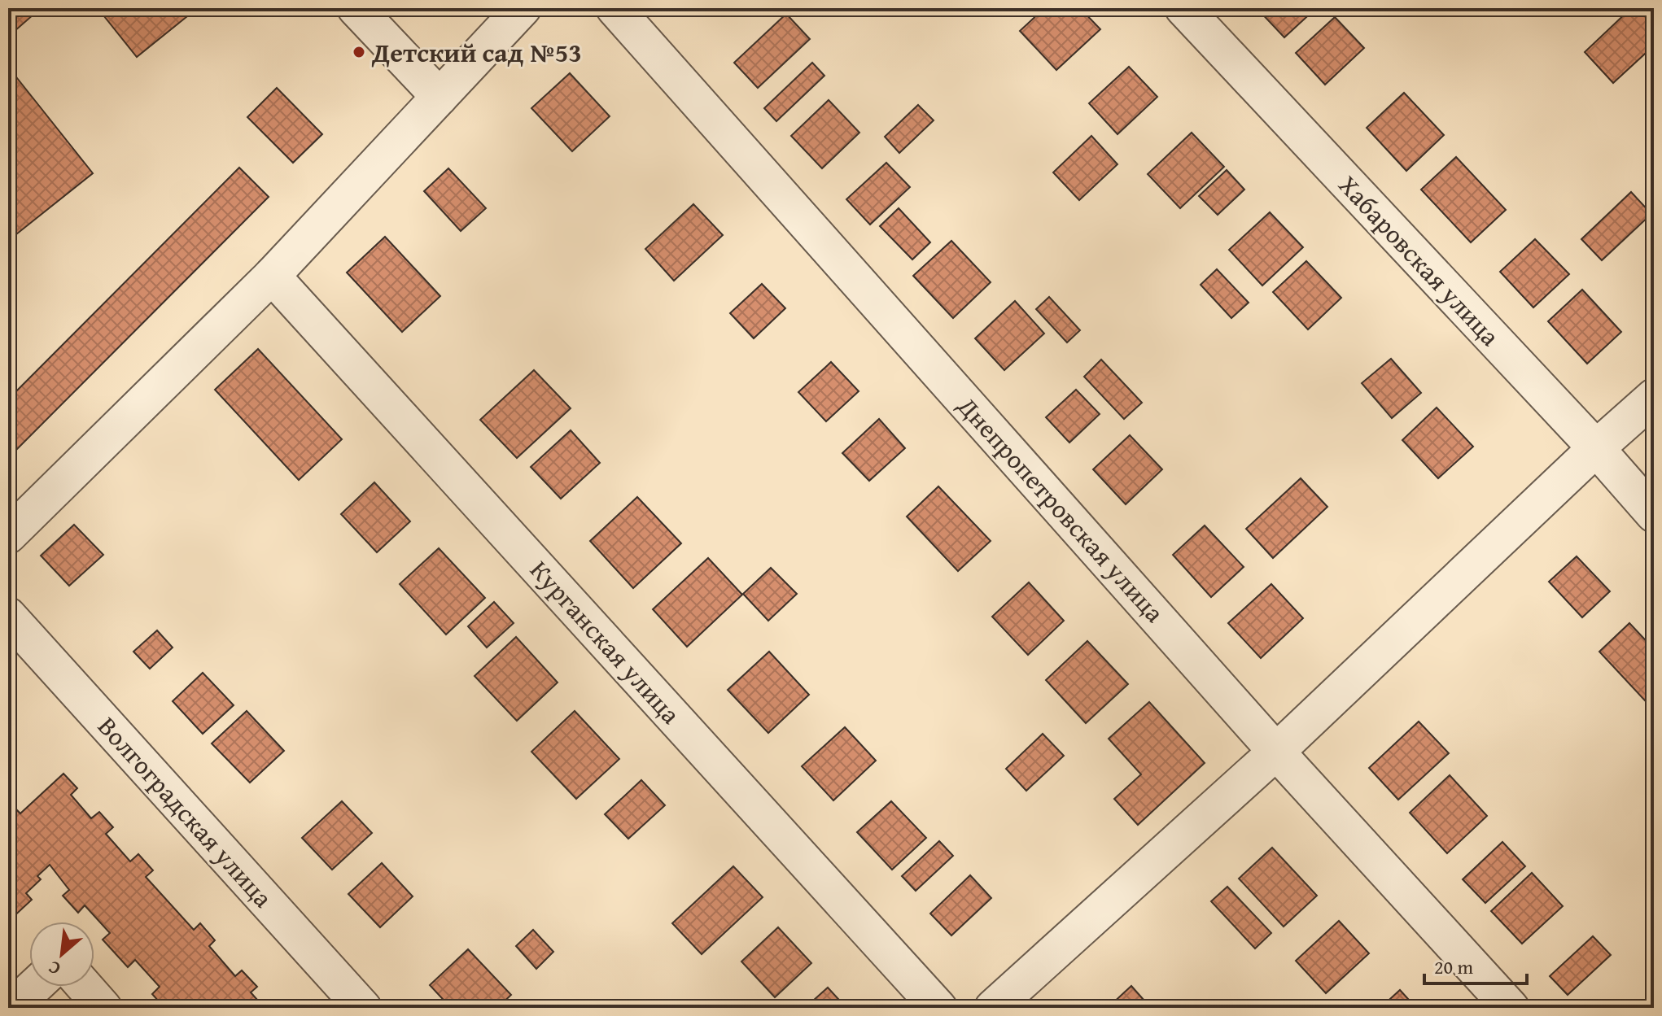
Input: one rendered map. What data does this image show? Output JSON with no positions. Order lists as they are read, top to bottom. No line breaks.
{"streets":{"street":["Хабаровская улица","Днепропетровская улица","Курганская улица","Волгоградская улица"]},"places":["Детский сад №53"],"scale_bar":"20 m","north":"bottom left"}
